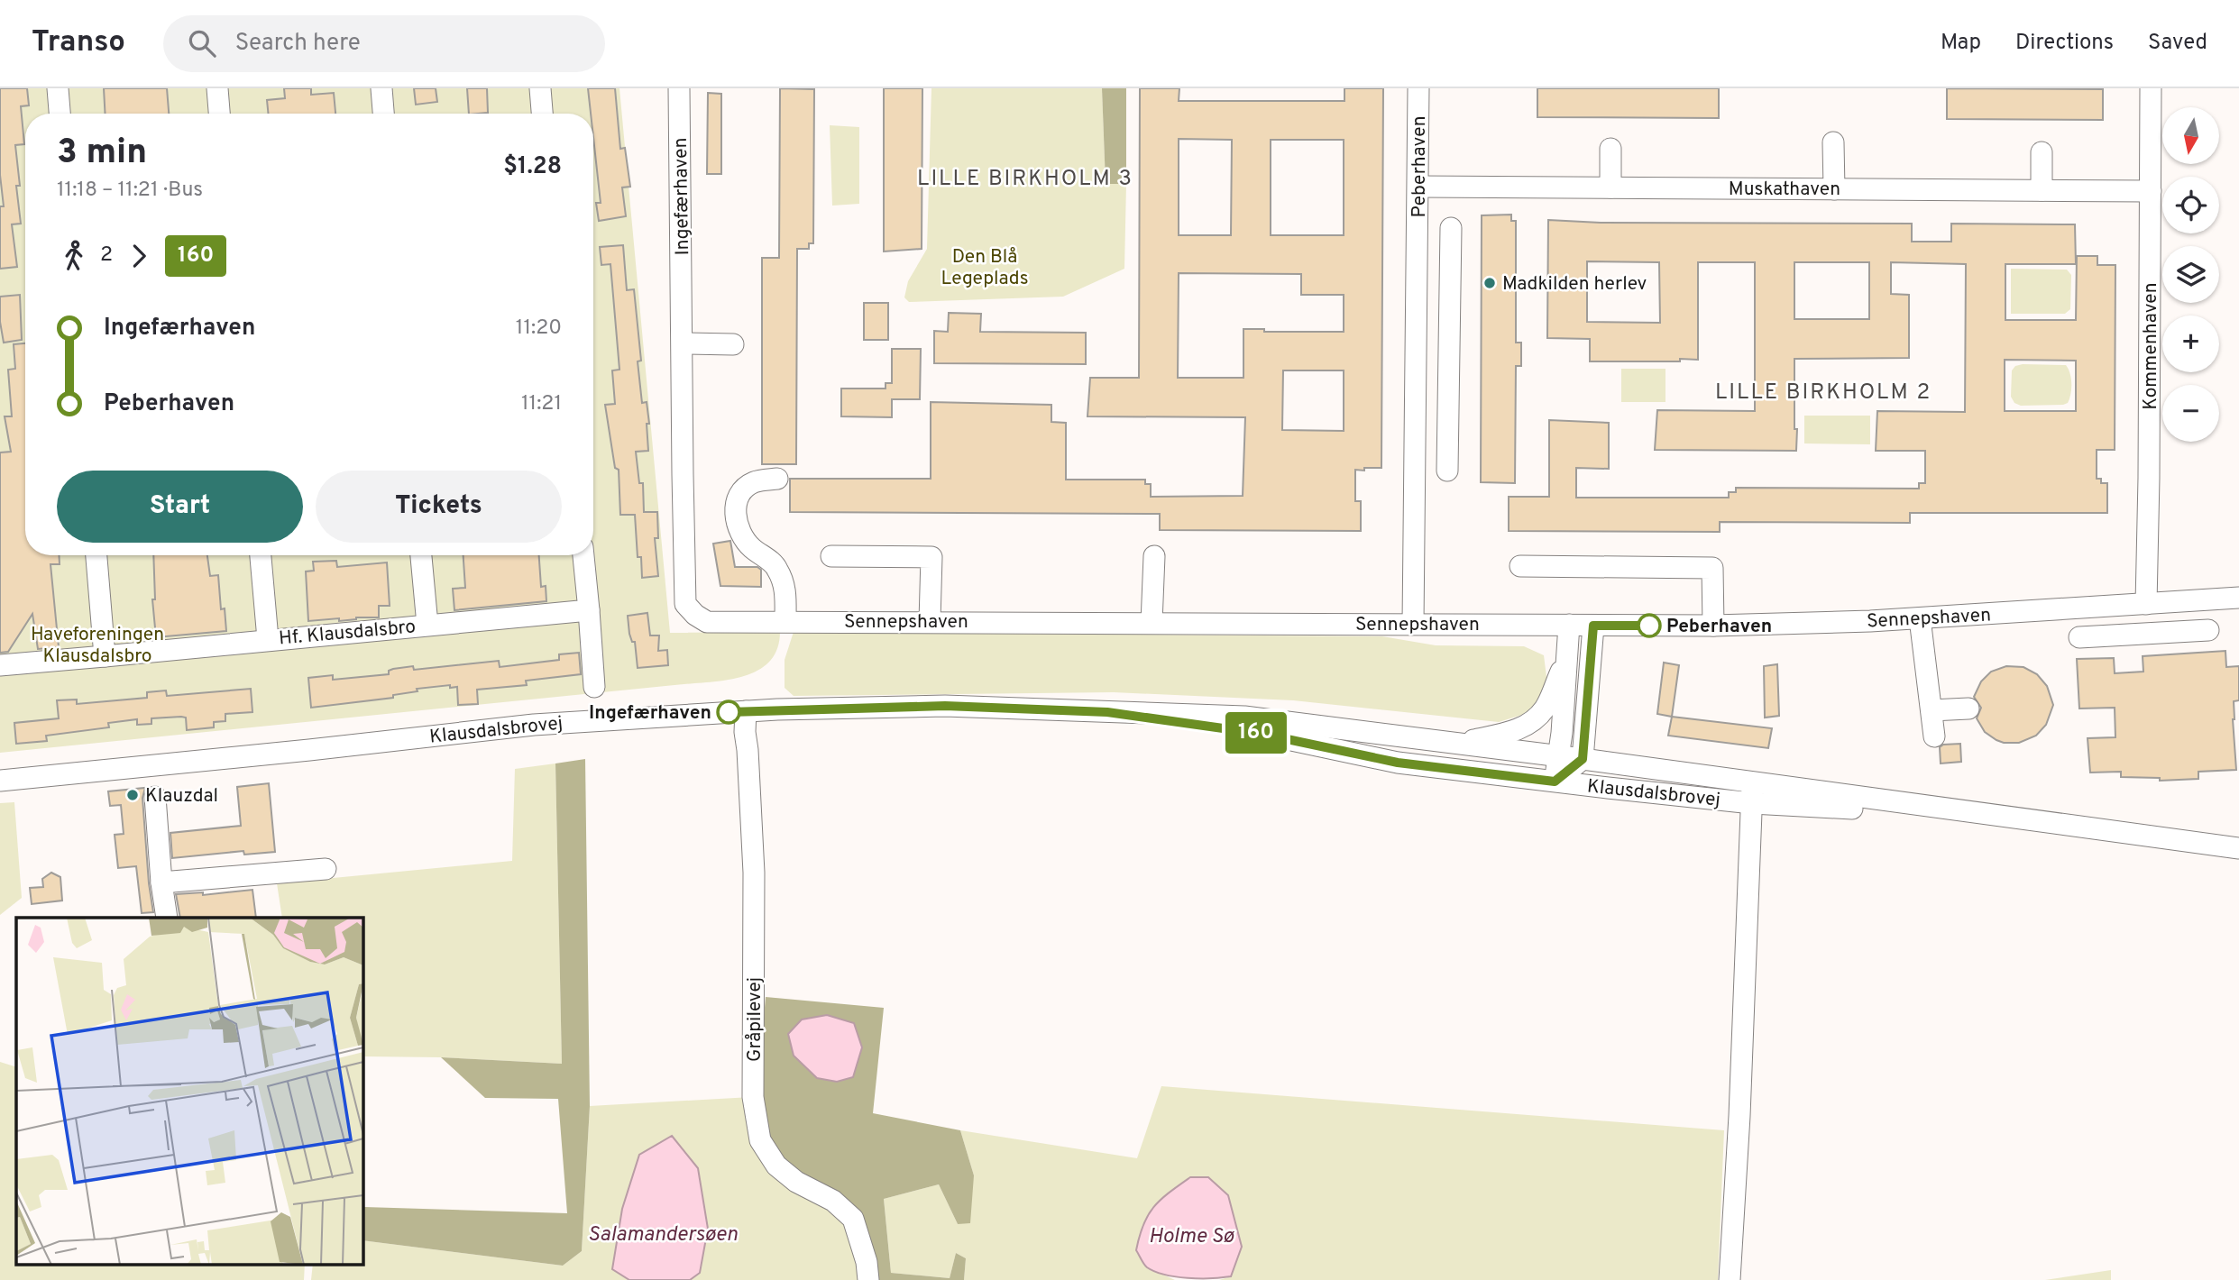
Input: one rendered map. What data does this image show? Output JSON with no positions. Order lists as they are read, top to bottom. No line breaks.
{"streets":{"street":["Peberhaven","Muskathaven","Ingefærhaven","Kommenhaven","Sennepshaven","Hf. Klausdalsbro","Klausdalsbrovej","Gråpilevej"]},"crossings":[["Peberhaven","Muskathaven"],["Peberhaven","Sennepshaven"],["Muskathaven","Kommenhaven"],["Ingefærhaven","Sennepshaven"],["Kommenhaven","Sennepshaven"],["Klausdalsbrovej","Gråpilevej"]],"districts":["LILLE BIRKHOLM 3","LILLE BIRKHOLM 2"],"water":["Salamandersøen","Holme Sø"],"parks":["Den Blå Legeplads","Haveforeningen Klausdalsbro"],"places":["Madkilden herlev","Peberhaven","Ingefærhaven","Klauzdal"],"lines":["bus line 160"],"north":"bottom","page":{"header":"Transo","search":"Search here","nav":["Map","Directions","Saved"],"on_map":"160","map_buttons":["+","−"],"heading":["3 min","11:18 – 11:21 · Bus","$1.28"],"legs":["2","160"],"list":[{"name":"Ingefærhaven","value":"11:20"},{"name":"Peberhaven","value":"11:21"}],"buttons":["Start","Tickets"]}}
